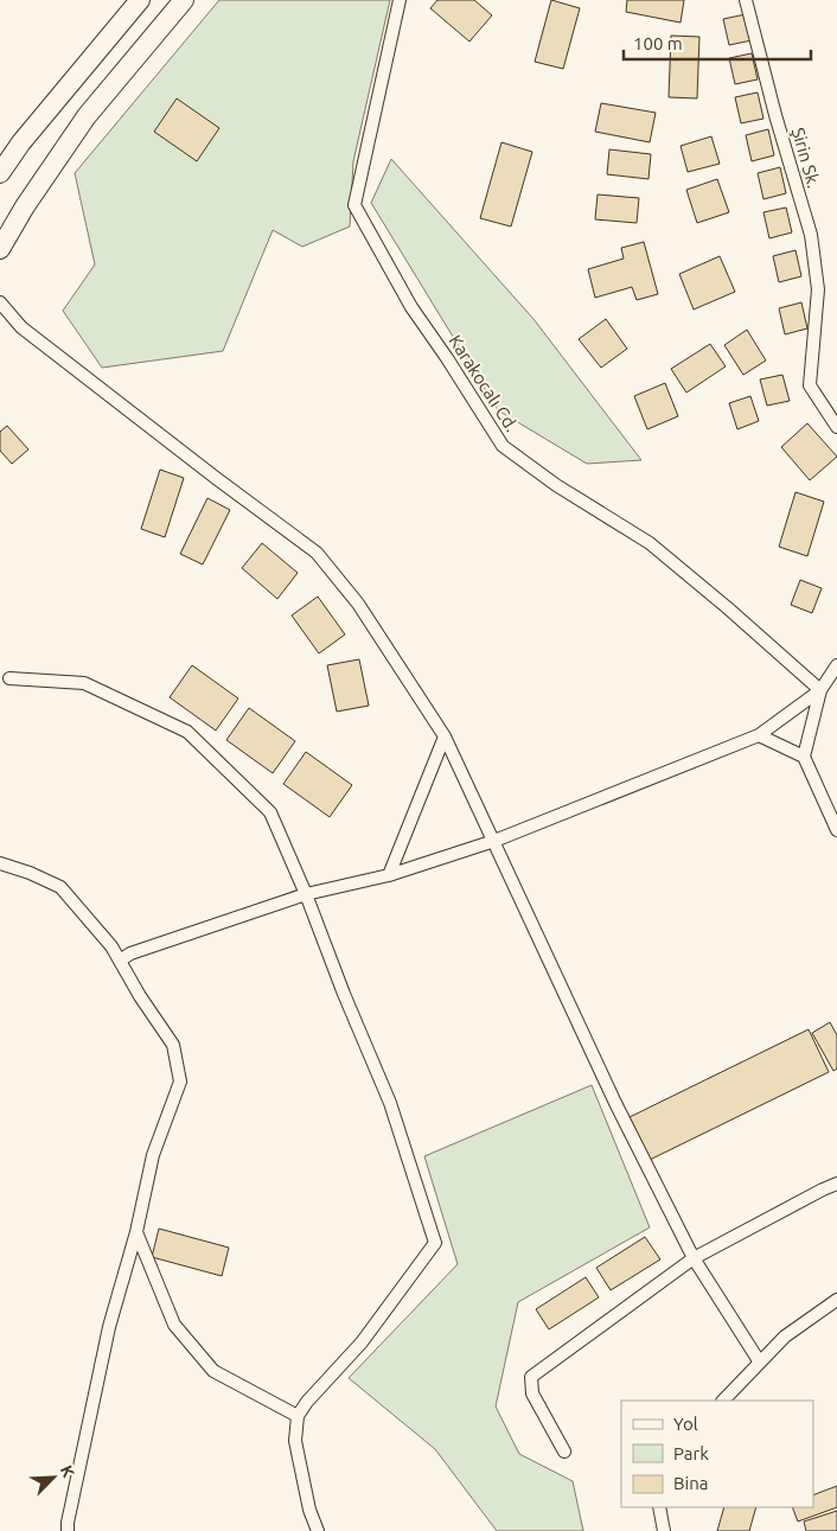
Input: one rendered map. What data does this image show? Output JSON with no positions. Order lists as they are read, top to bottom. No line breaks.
{"streets":{"street":["Şirin Sk.","Karakocalı Cd."]},"legend":["Yol","Park","Bina"],"scale_bar":"100 m","north":"top right"}
